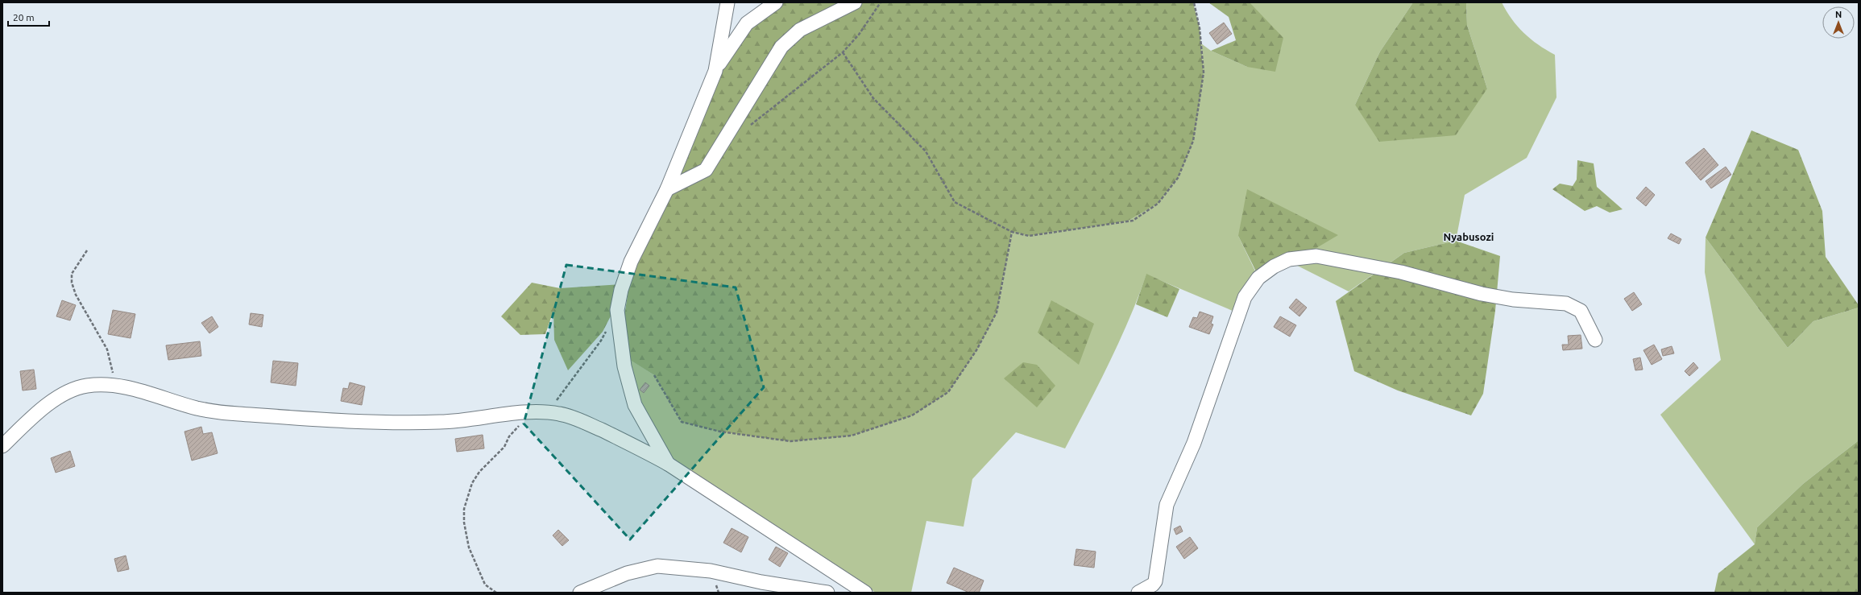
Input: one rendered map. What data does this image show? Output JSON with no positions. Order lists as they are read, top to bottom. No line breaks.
{"districts":["Nyabusozi"],"scale_bar":"20 m","north":"top"}
